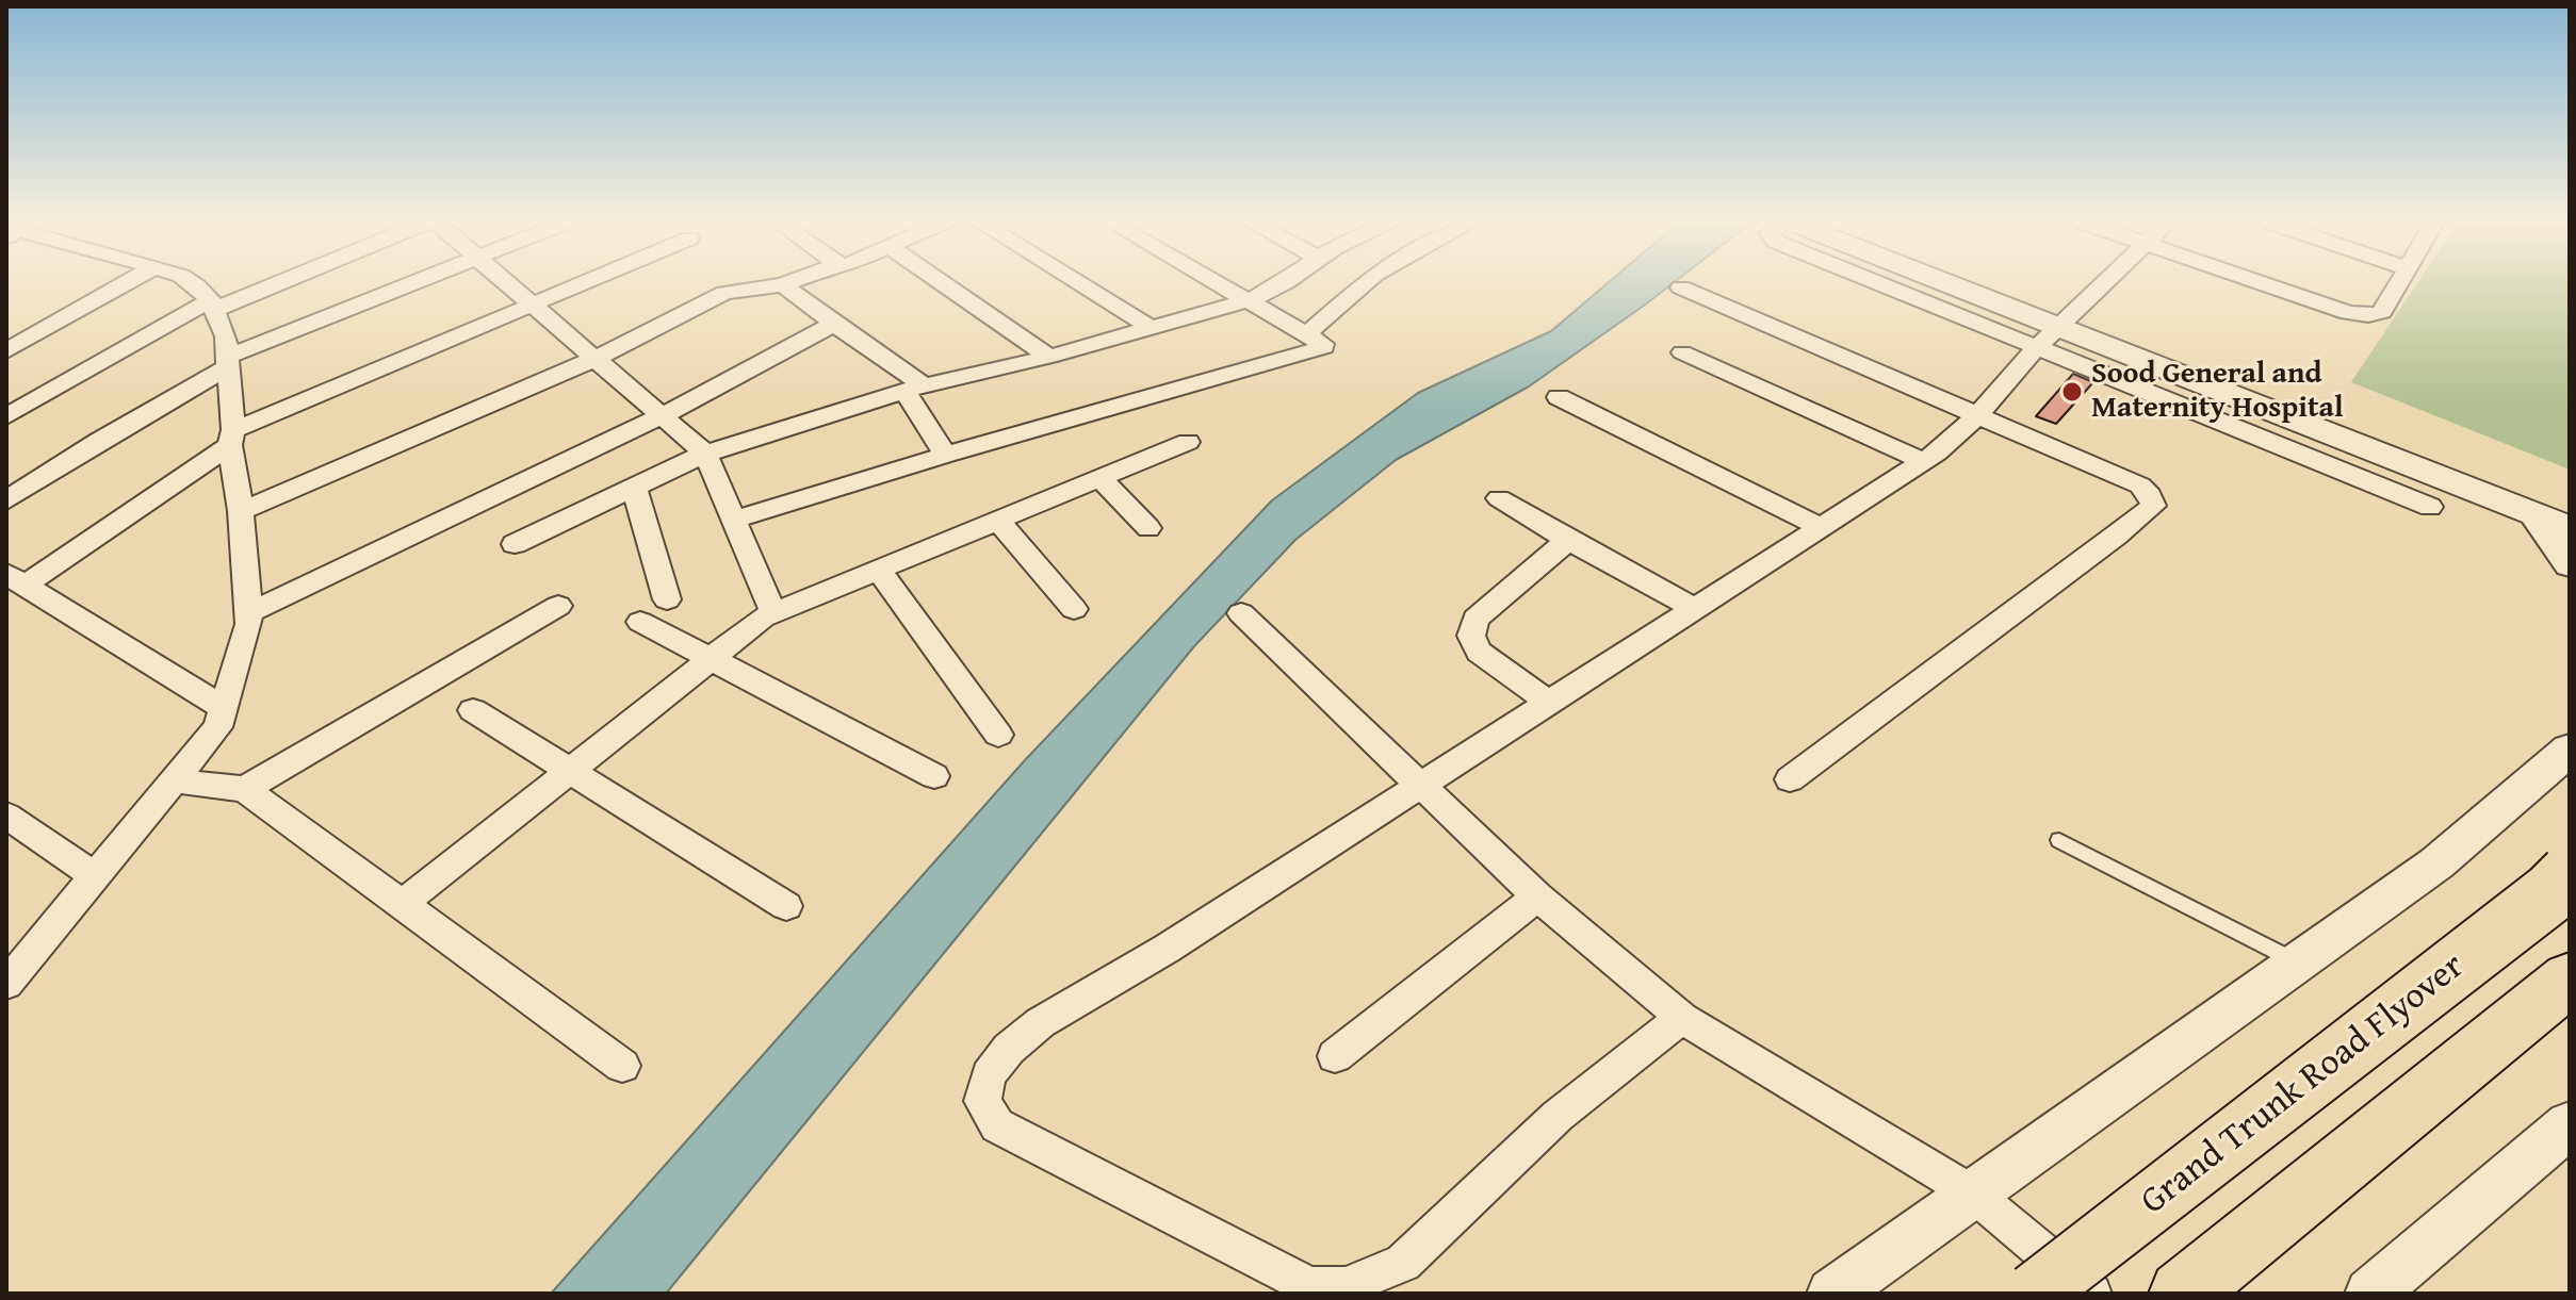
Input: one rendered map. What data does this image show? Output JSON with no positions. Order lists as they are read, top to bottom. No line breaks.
{"streets":{"highway":["Grand Trunk Road Flyover"]},"places":["Sood General and Maternity Hospital"]}
